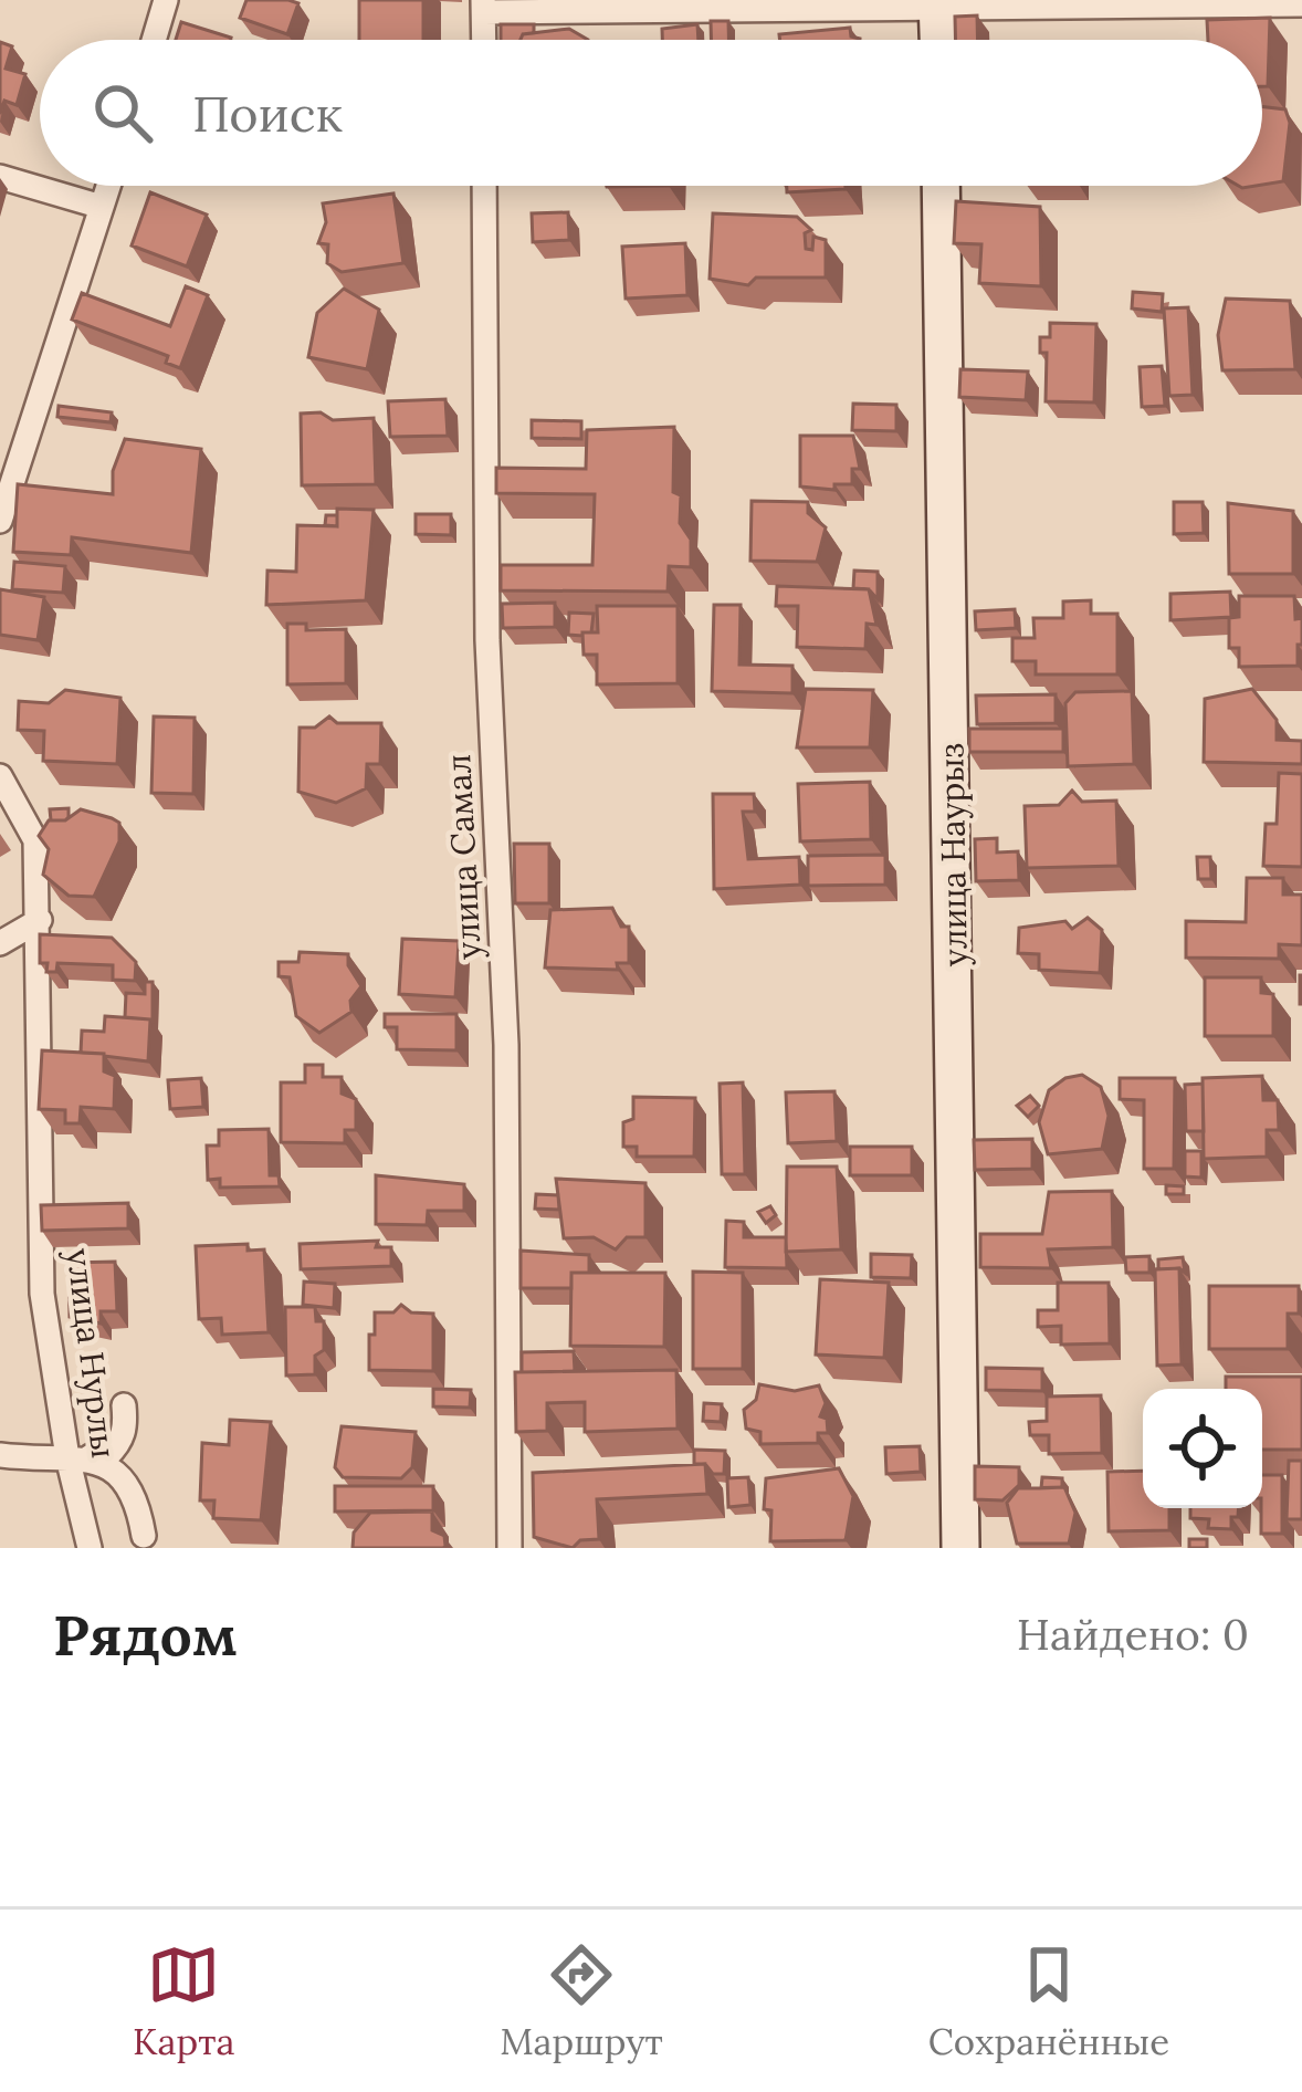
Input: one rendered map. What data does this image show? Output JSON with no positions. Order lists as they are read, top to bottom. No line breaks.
{"streets":{"street":["улица Наурыз","улица Самал","улица Нурлы"]},"page":{"search":"Поиск","heading":["Рядом","Найдено: 0"],"nav":["Карта","Маршрут","Сохранённые"]}}
